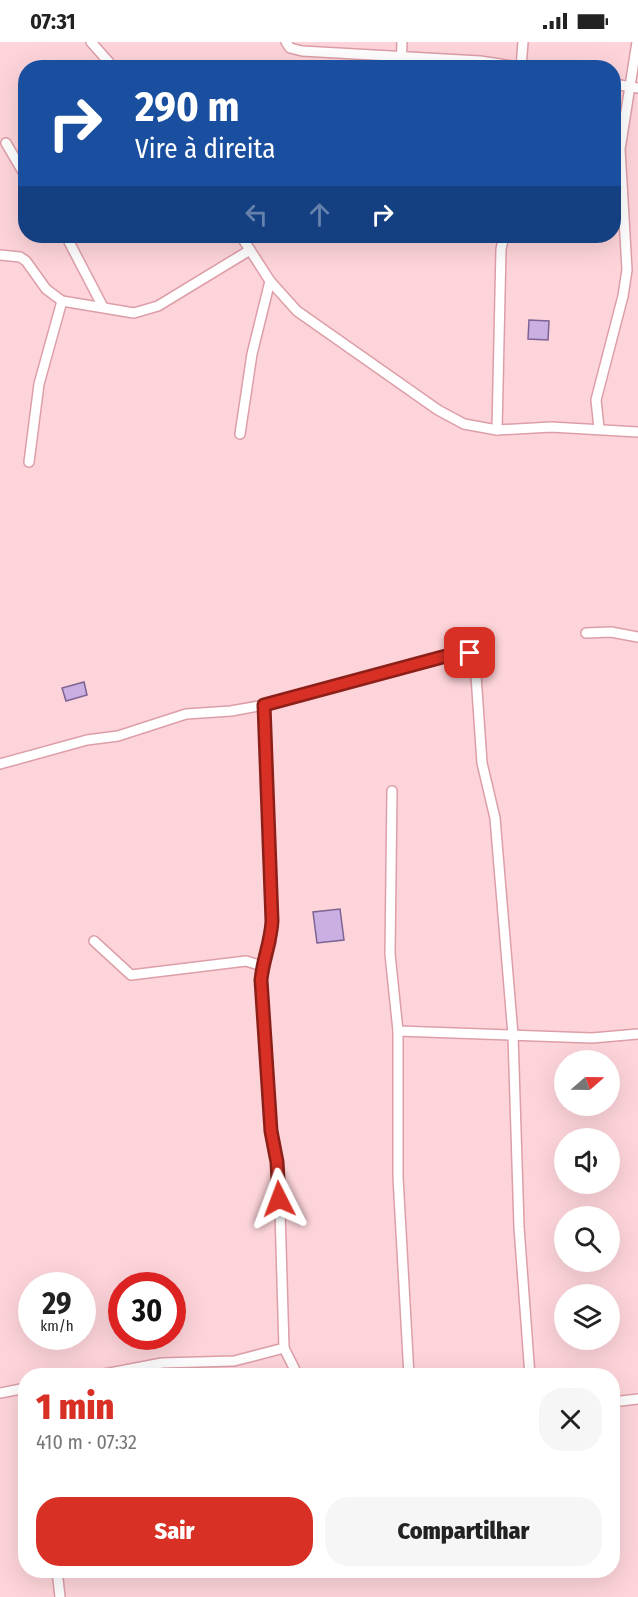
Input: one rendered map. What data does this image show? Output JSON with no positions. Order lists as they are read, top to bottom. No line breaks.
{"north":"right","page":{"status":"07:31","turn":["290 m","Vire à direita"],"speed":"29 km/h","limit":"30","heading":["1 min","410 m · 07:32"],"buttons":["Sair","Compartilhar"]}}
